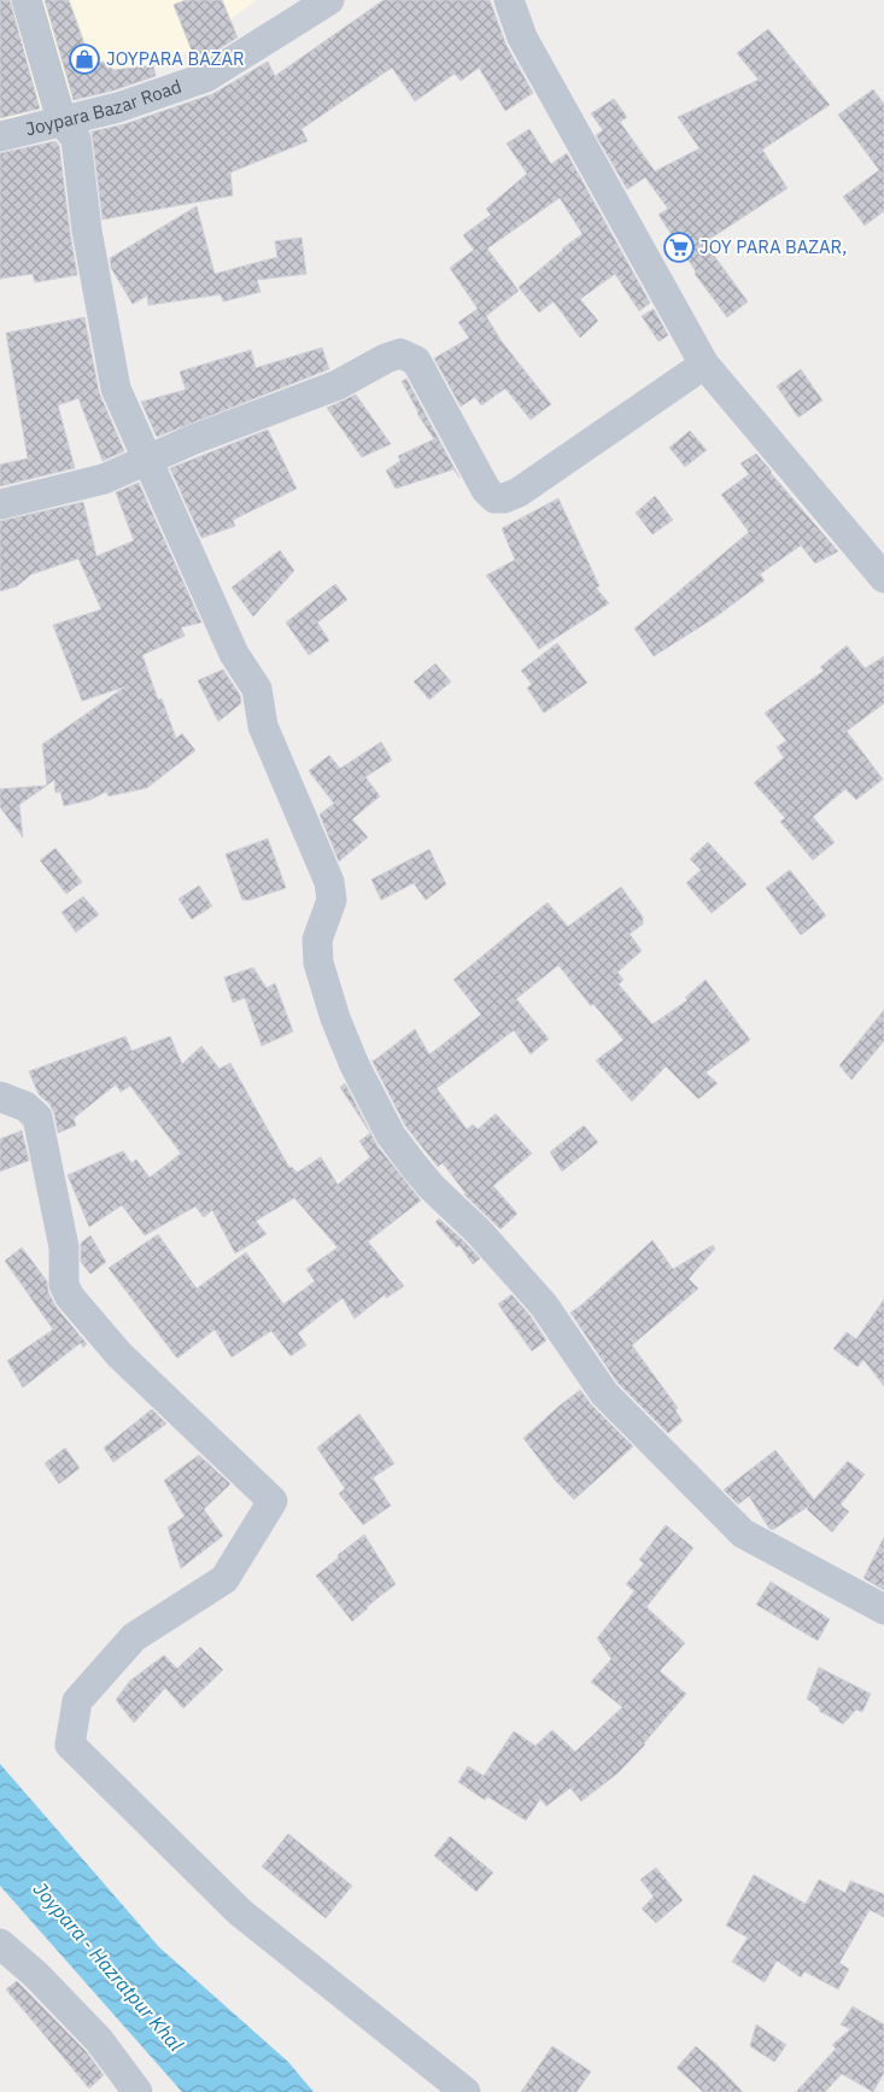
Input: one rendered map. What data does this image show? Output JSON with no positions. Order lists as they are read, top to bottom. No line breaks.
{"streets":{"street":["Joypara Bazar Road"]},"water":["Joypara - Hazratpur Khal"],"places":{"shop":["JOYPARA BAZAR"],"supermarket":["JOY PARA BAZAR,"]}}
